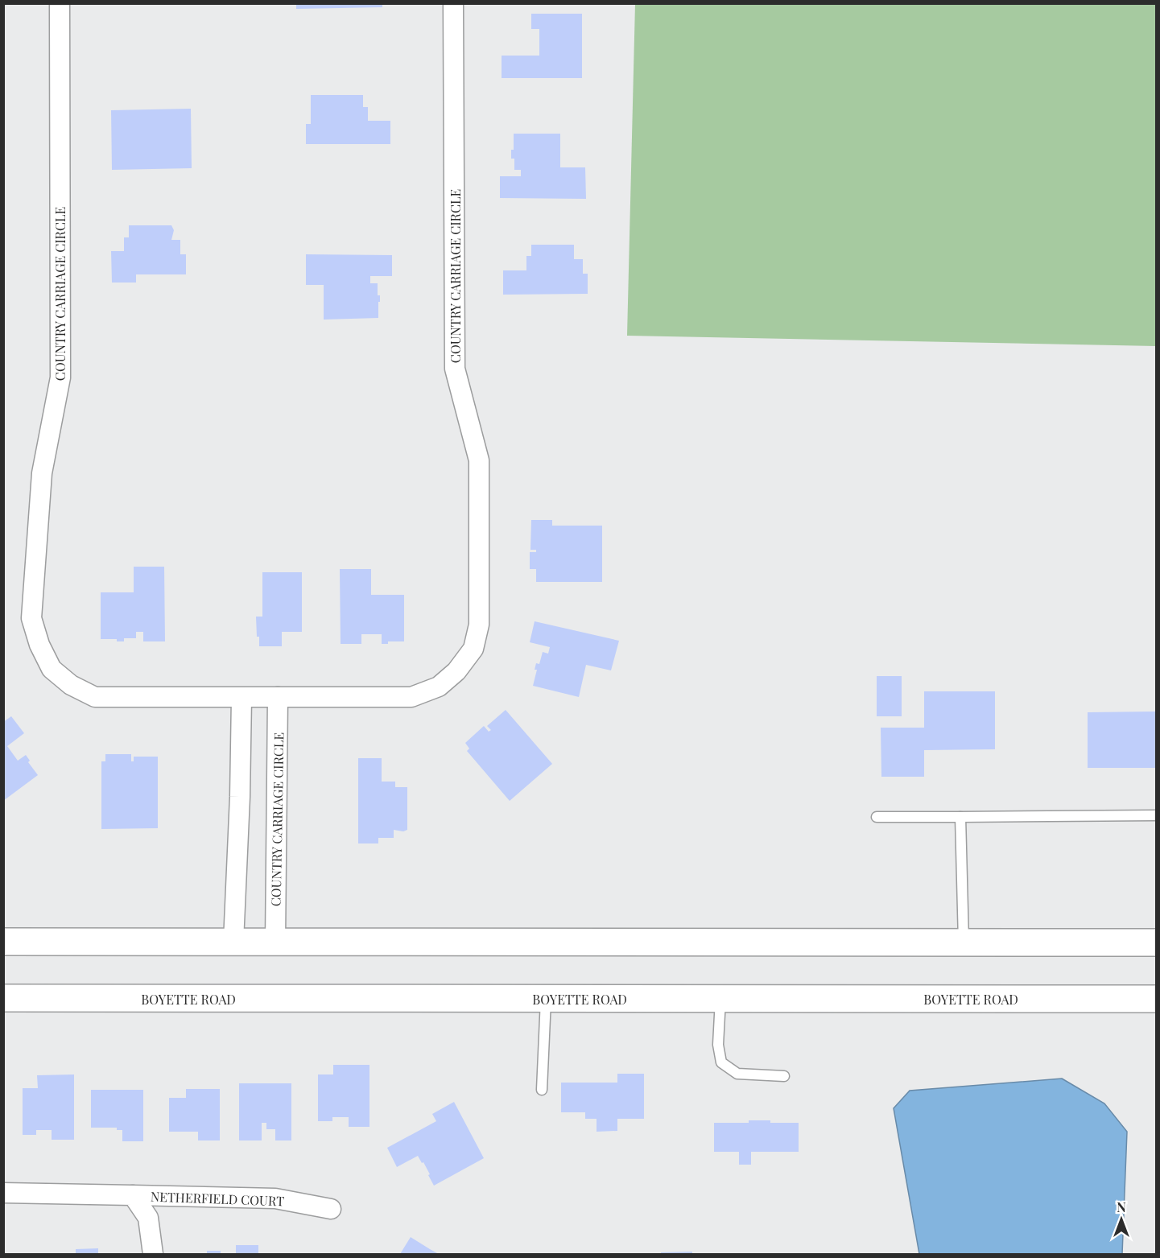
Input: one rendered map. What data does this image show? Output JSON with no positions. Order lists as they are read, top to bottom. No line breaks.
{"streets":{"main road":["BOYETTE ROAD"],"street":["COUNTRY CARRIAGE CIRCLE","NETHERFIELD COURT"]},"north":"top"}
